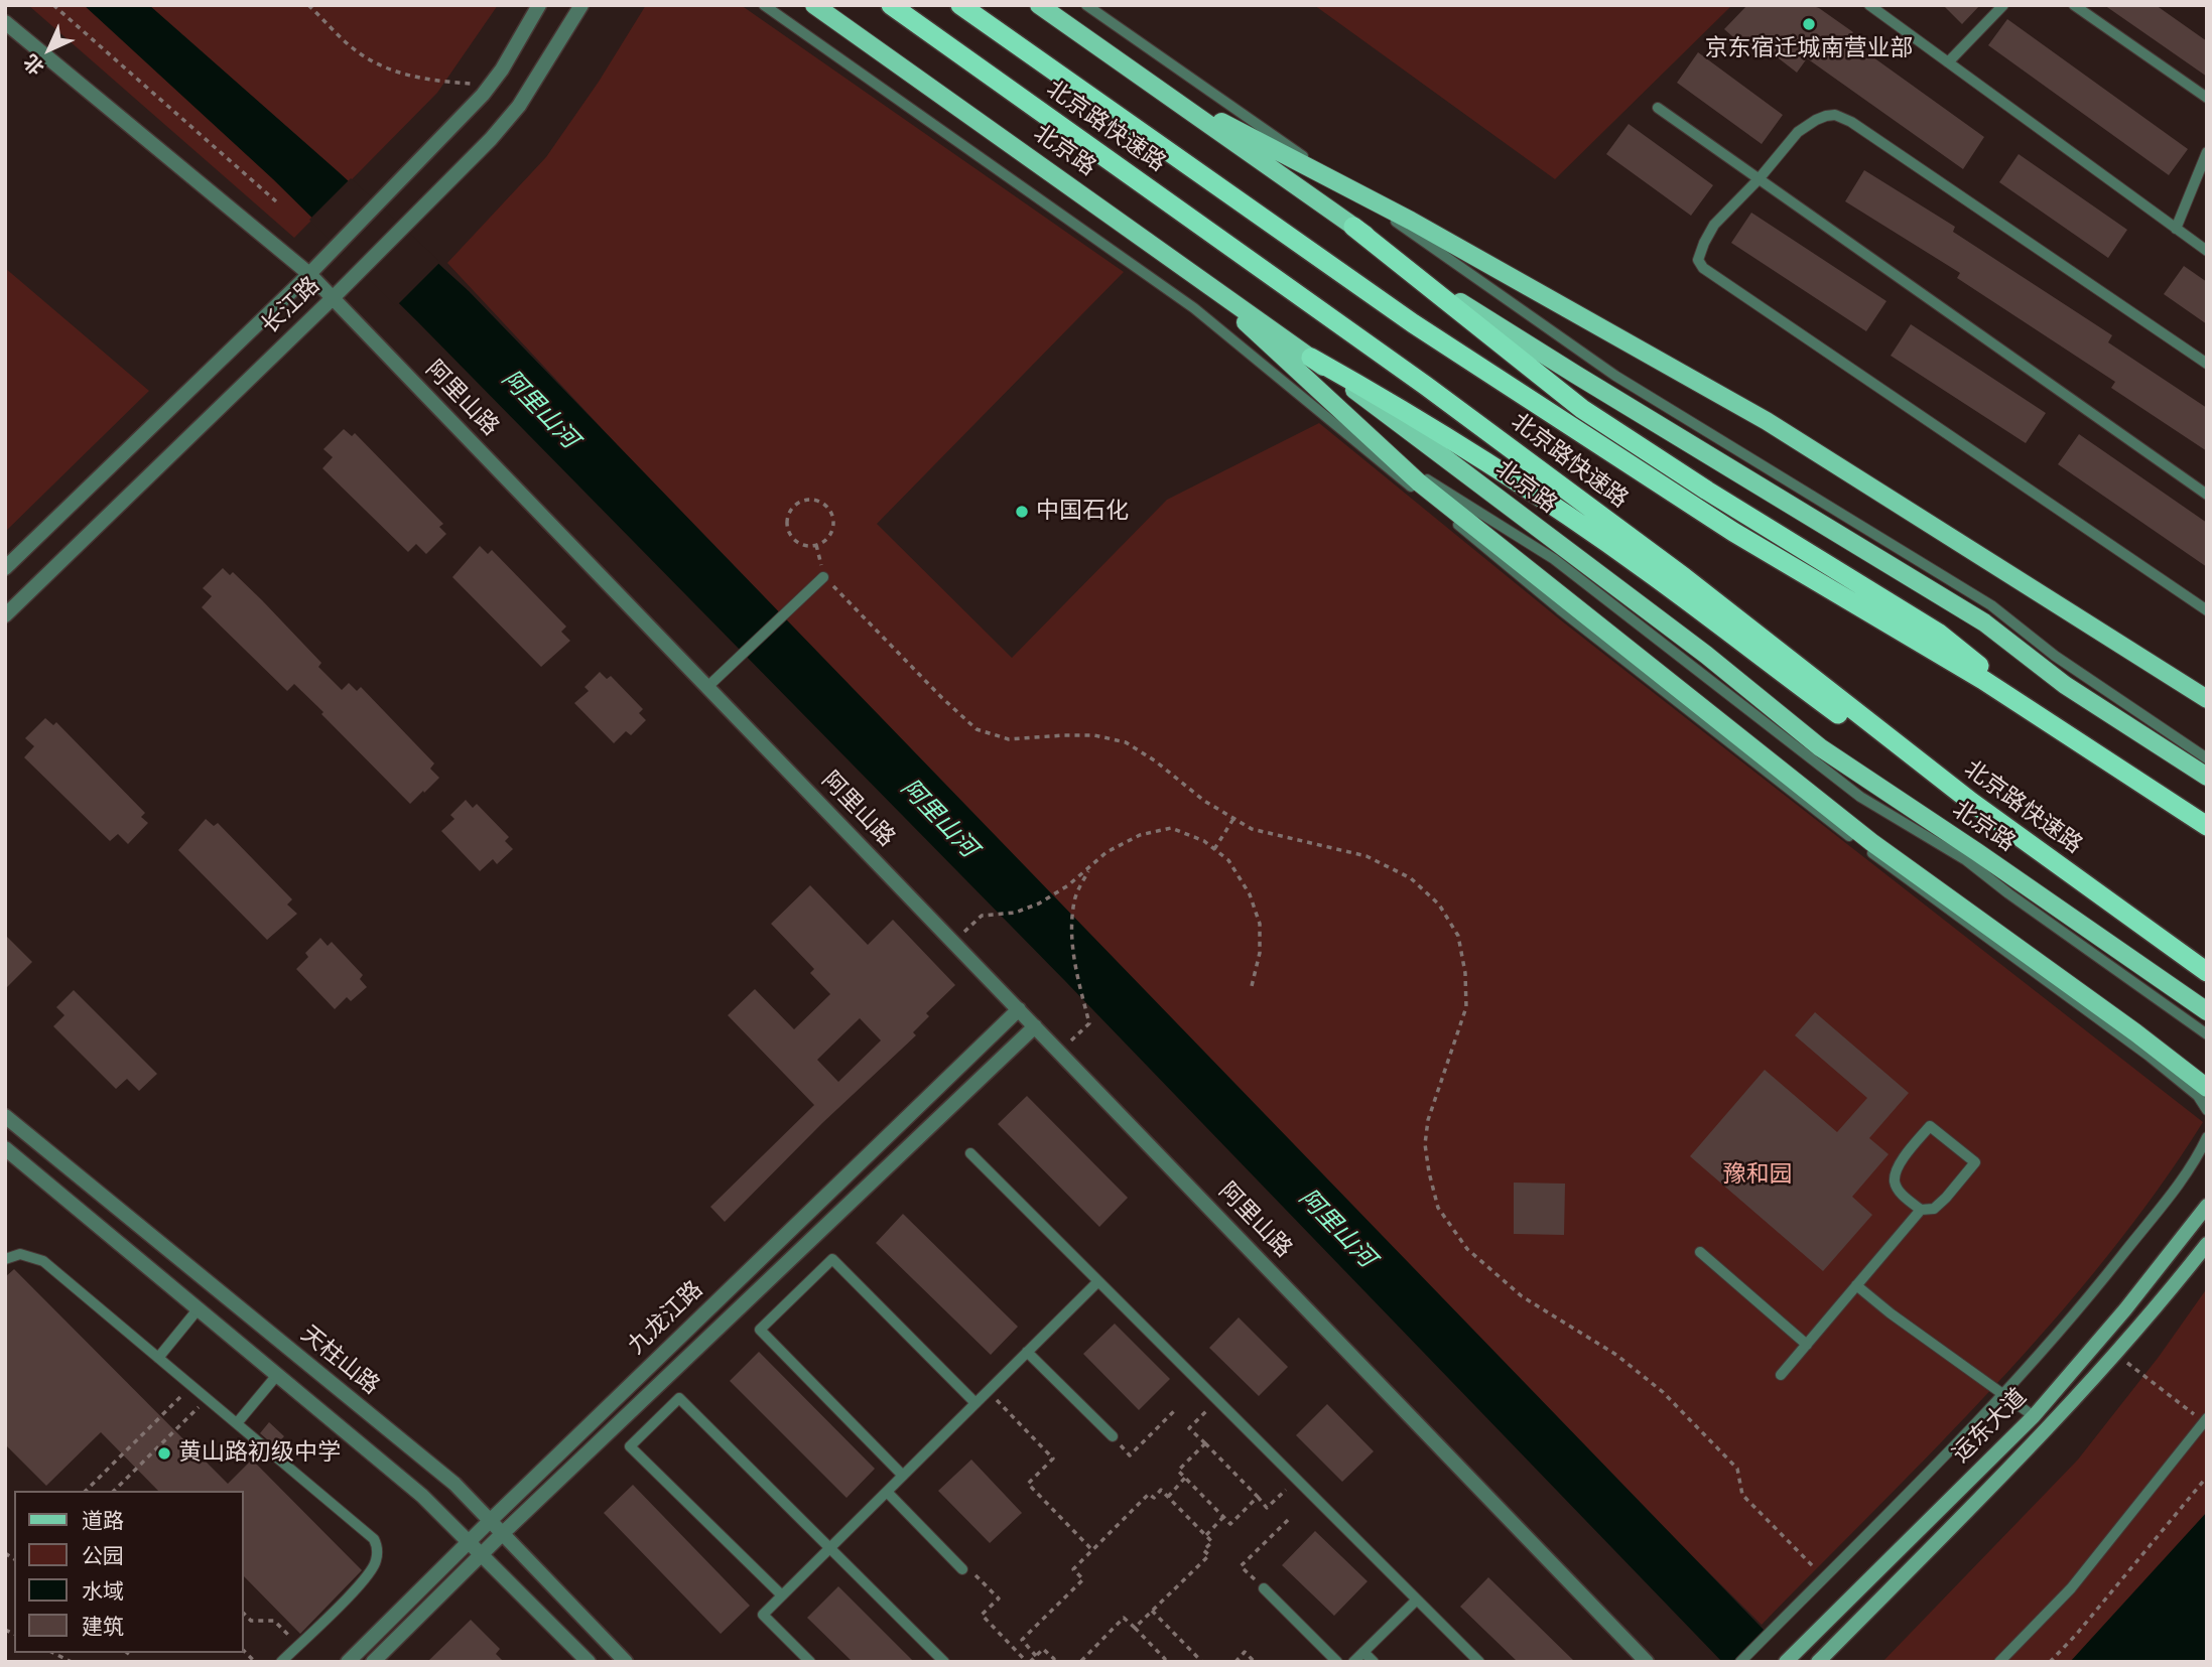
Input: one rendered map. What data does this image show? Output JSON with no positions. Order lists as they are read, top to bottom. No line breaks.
{"streets":{"highway":["北京路快速路"],"main road":["北京路","运东大道"],"street":["长江路","阿里山路","九龙江路","天柱山路"]},"crossings":[["长江路","阿里山路"],["阿里山路","九龙江路"],["九龙江路","天柱山路"]],"water":["阿里山河"],"parks":["豫和园"],"places":["京东宿迁城南营业部","中国石化","黄山路初级中学"],"legend":["道路","公园","水域","建筑"],"north":"bottom left"}
